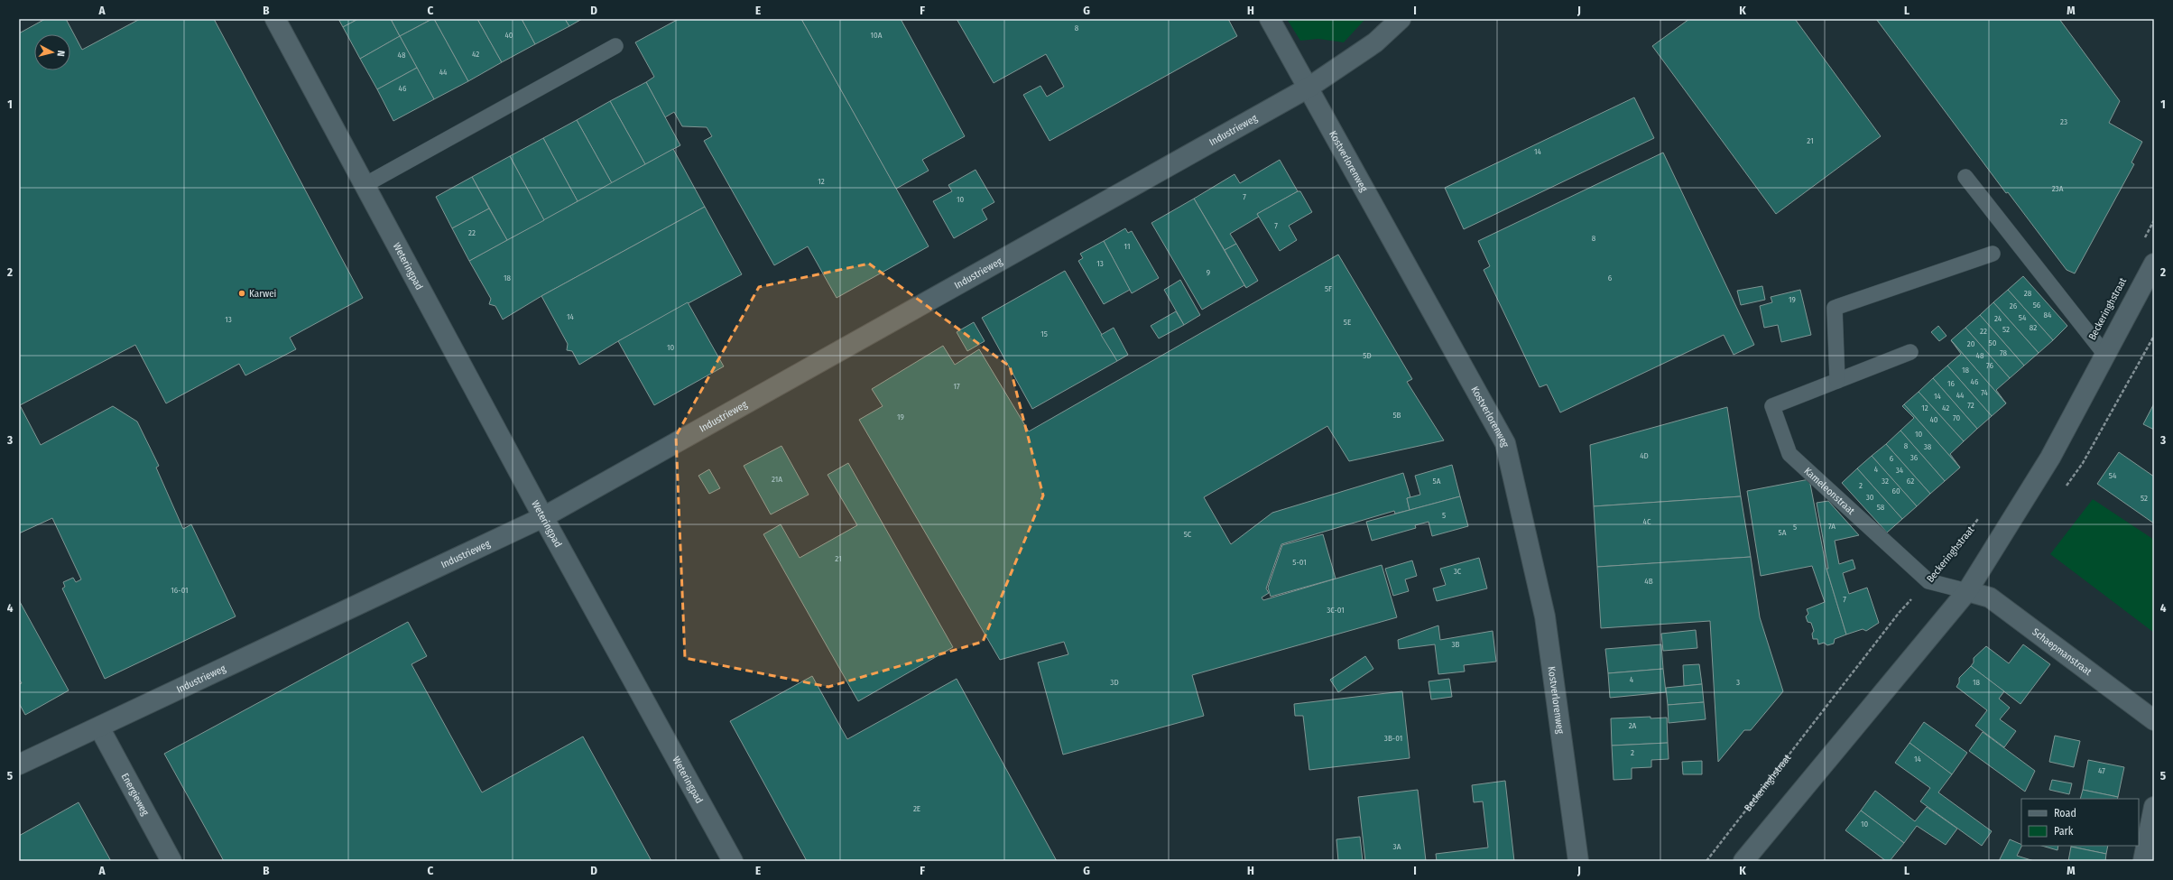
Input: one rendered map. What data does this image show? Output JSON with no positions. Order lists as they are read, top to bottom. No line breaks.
{"streets":{"street":["Industrieweg","Kostverlorenweg","Weteringpad","Beckeringhstraat","Schaepmanstraat","Energieweg"],"lane":["Kameleonstraat"]},"crossings":[["Industrieweg","Kostverlorenweg"],["Industrieweg","Weteringpad"],["Industrieweg","Energieweg"],["Beckeringhstraat","Kameleonstraat"],["Beckeringhstraat","Schaepmanstraat"],["Kameleonstraat","Schaepmanstraat"]],"places":["Karwei"],"house_numbers":["8","40","10A","42","48","44","46","23","21","14","12","23A","7","10","7","22","8","11","13","9","18","6","5F","28","19","56","26","84","14","54","24","13","5E","82","52","22","15","50","20","10","78","5D","48","76","18","46","16","17","74","44","14","72","12","42","5B","19","70","40","10","8","38","4D","36","6","4","34","54","21A","5A","32","62","2","60","30","52","58","5","4C","7A","5","5A","5C","21","5-01","3C","4B","16-01","7","3C-01","3B","4","3D","3","18","2A","3B-01","2","14","47","2E","10","3A"],"legend":["Road","Park"],"north":"right","grid":{"columns":["A","B","C","D","E","F","G","H","I","J","K","L","M"],"rows":["1","2","3","4","5"]}}
